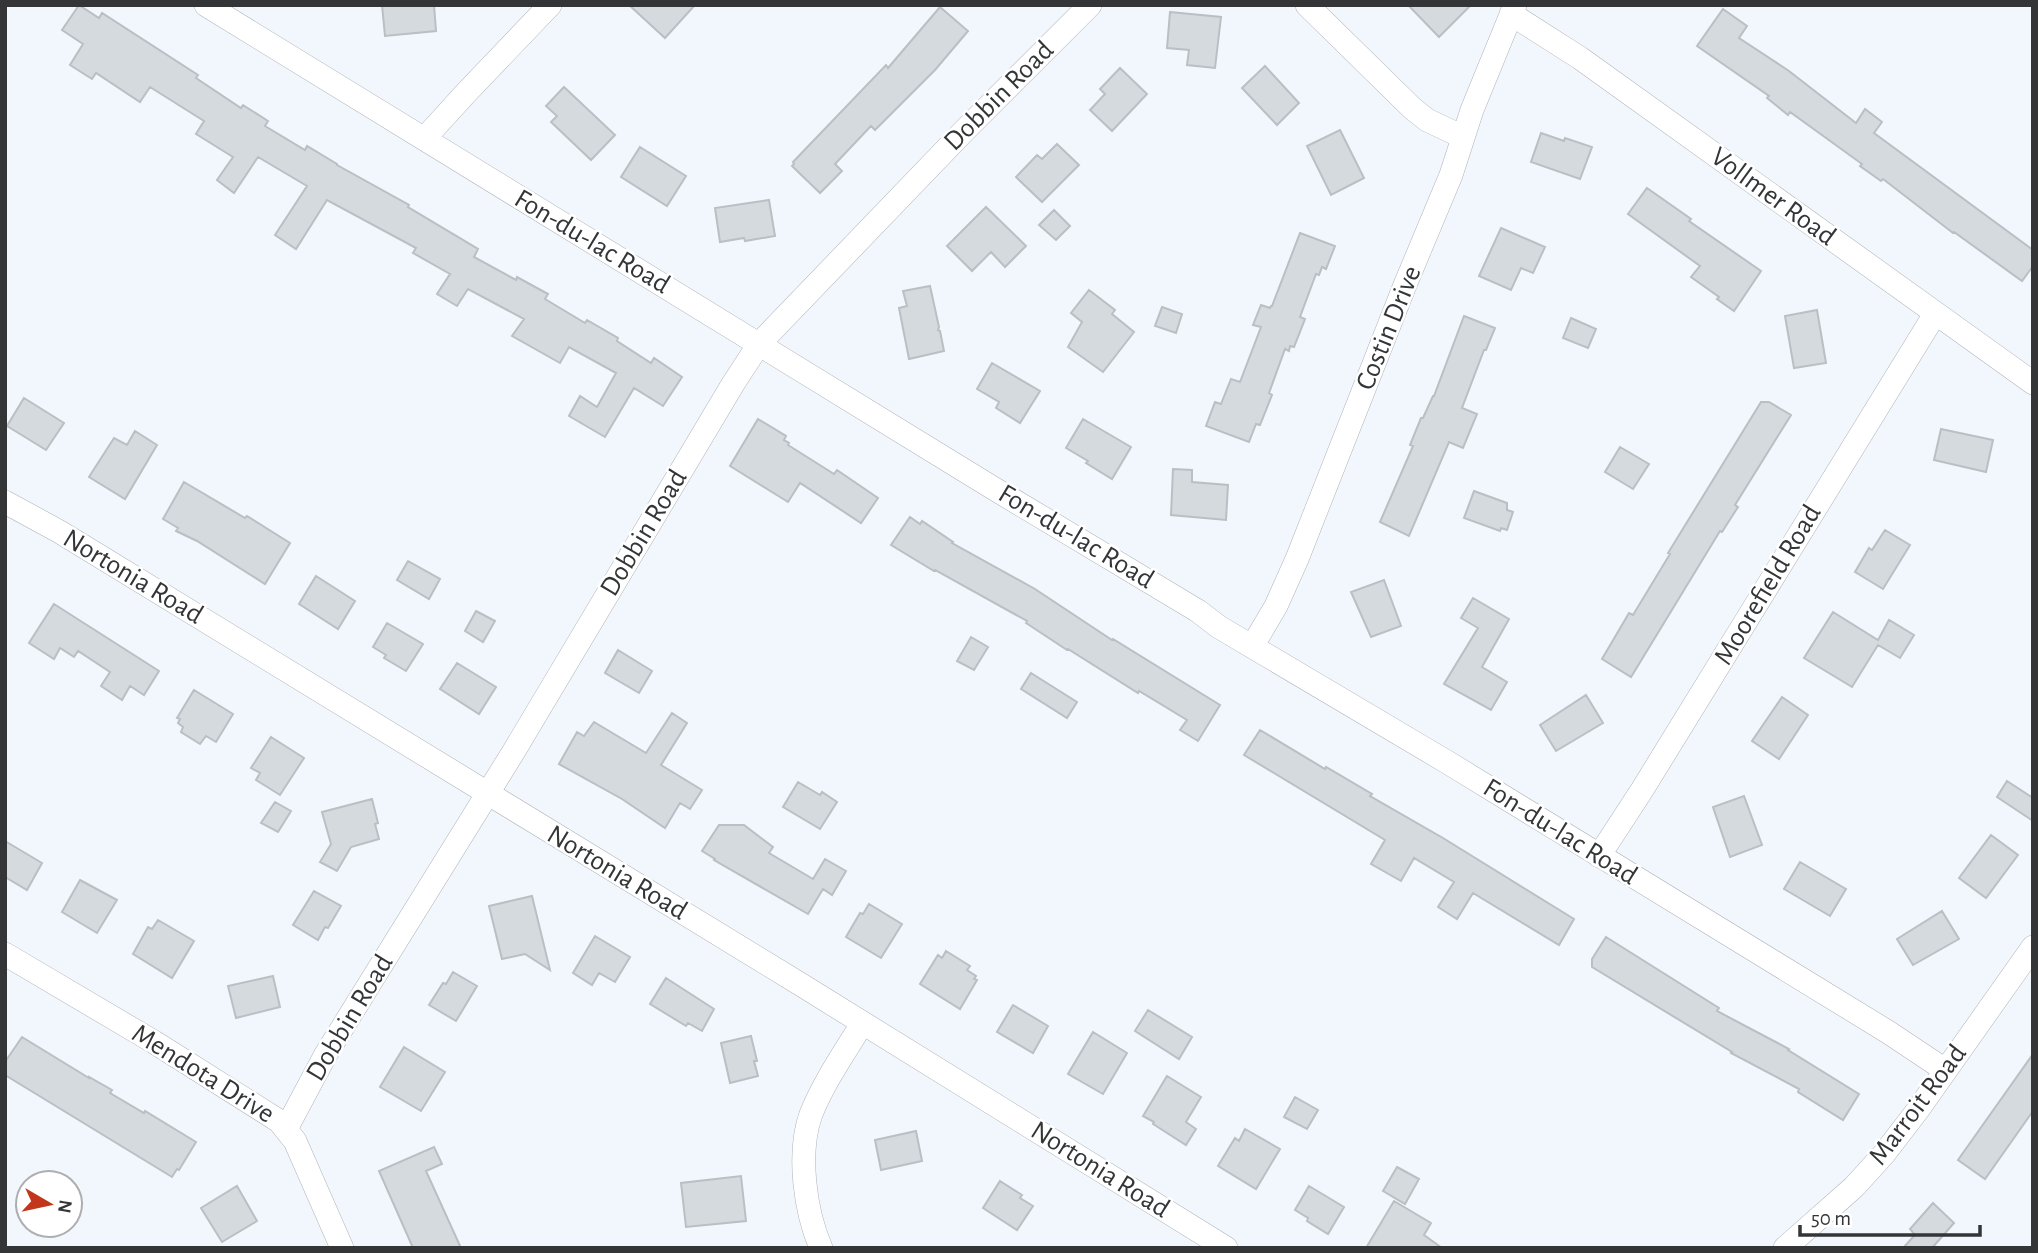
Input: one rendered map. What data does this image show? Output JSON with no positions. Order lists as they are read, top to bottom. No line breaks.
{"streets":{"street":["Dobbin Road","Vollmer Road","Fon-du-lac Road","Costin Drive","Nortonia Road","Moorefield Road","Mendota Drive","Marroit Road"]},"crossings":[["Dobbin Road","Fon-du-lac Road"],["Dobbin Road","Nortonia Road"],["Dobbin Road","Mendota Drive"],["Vollmer Road","Costin Drive"],["Vollmer Road","Moorefield Road"],["Fon-du-lac Road","Costin Drive"],["Fon-du-lac Road","Moorefield Road"],["Fon-du-lac Road","Marroit Road"]],"scale_bar":"50 m","north":"right"}
